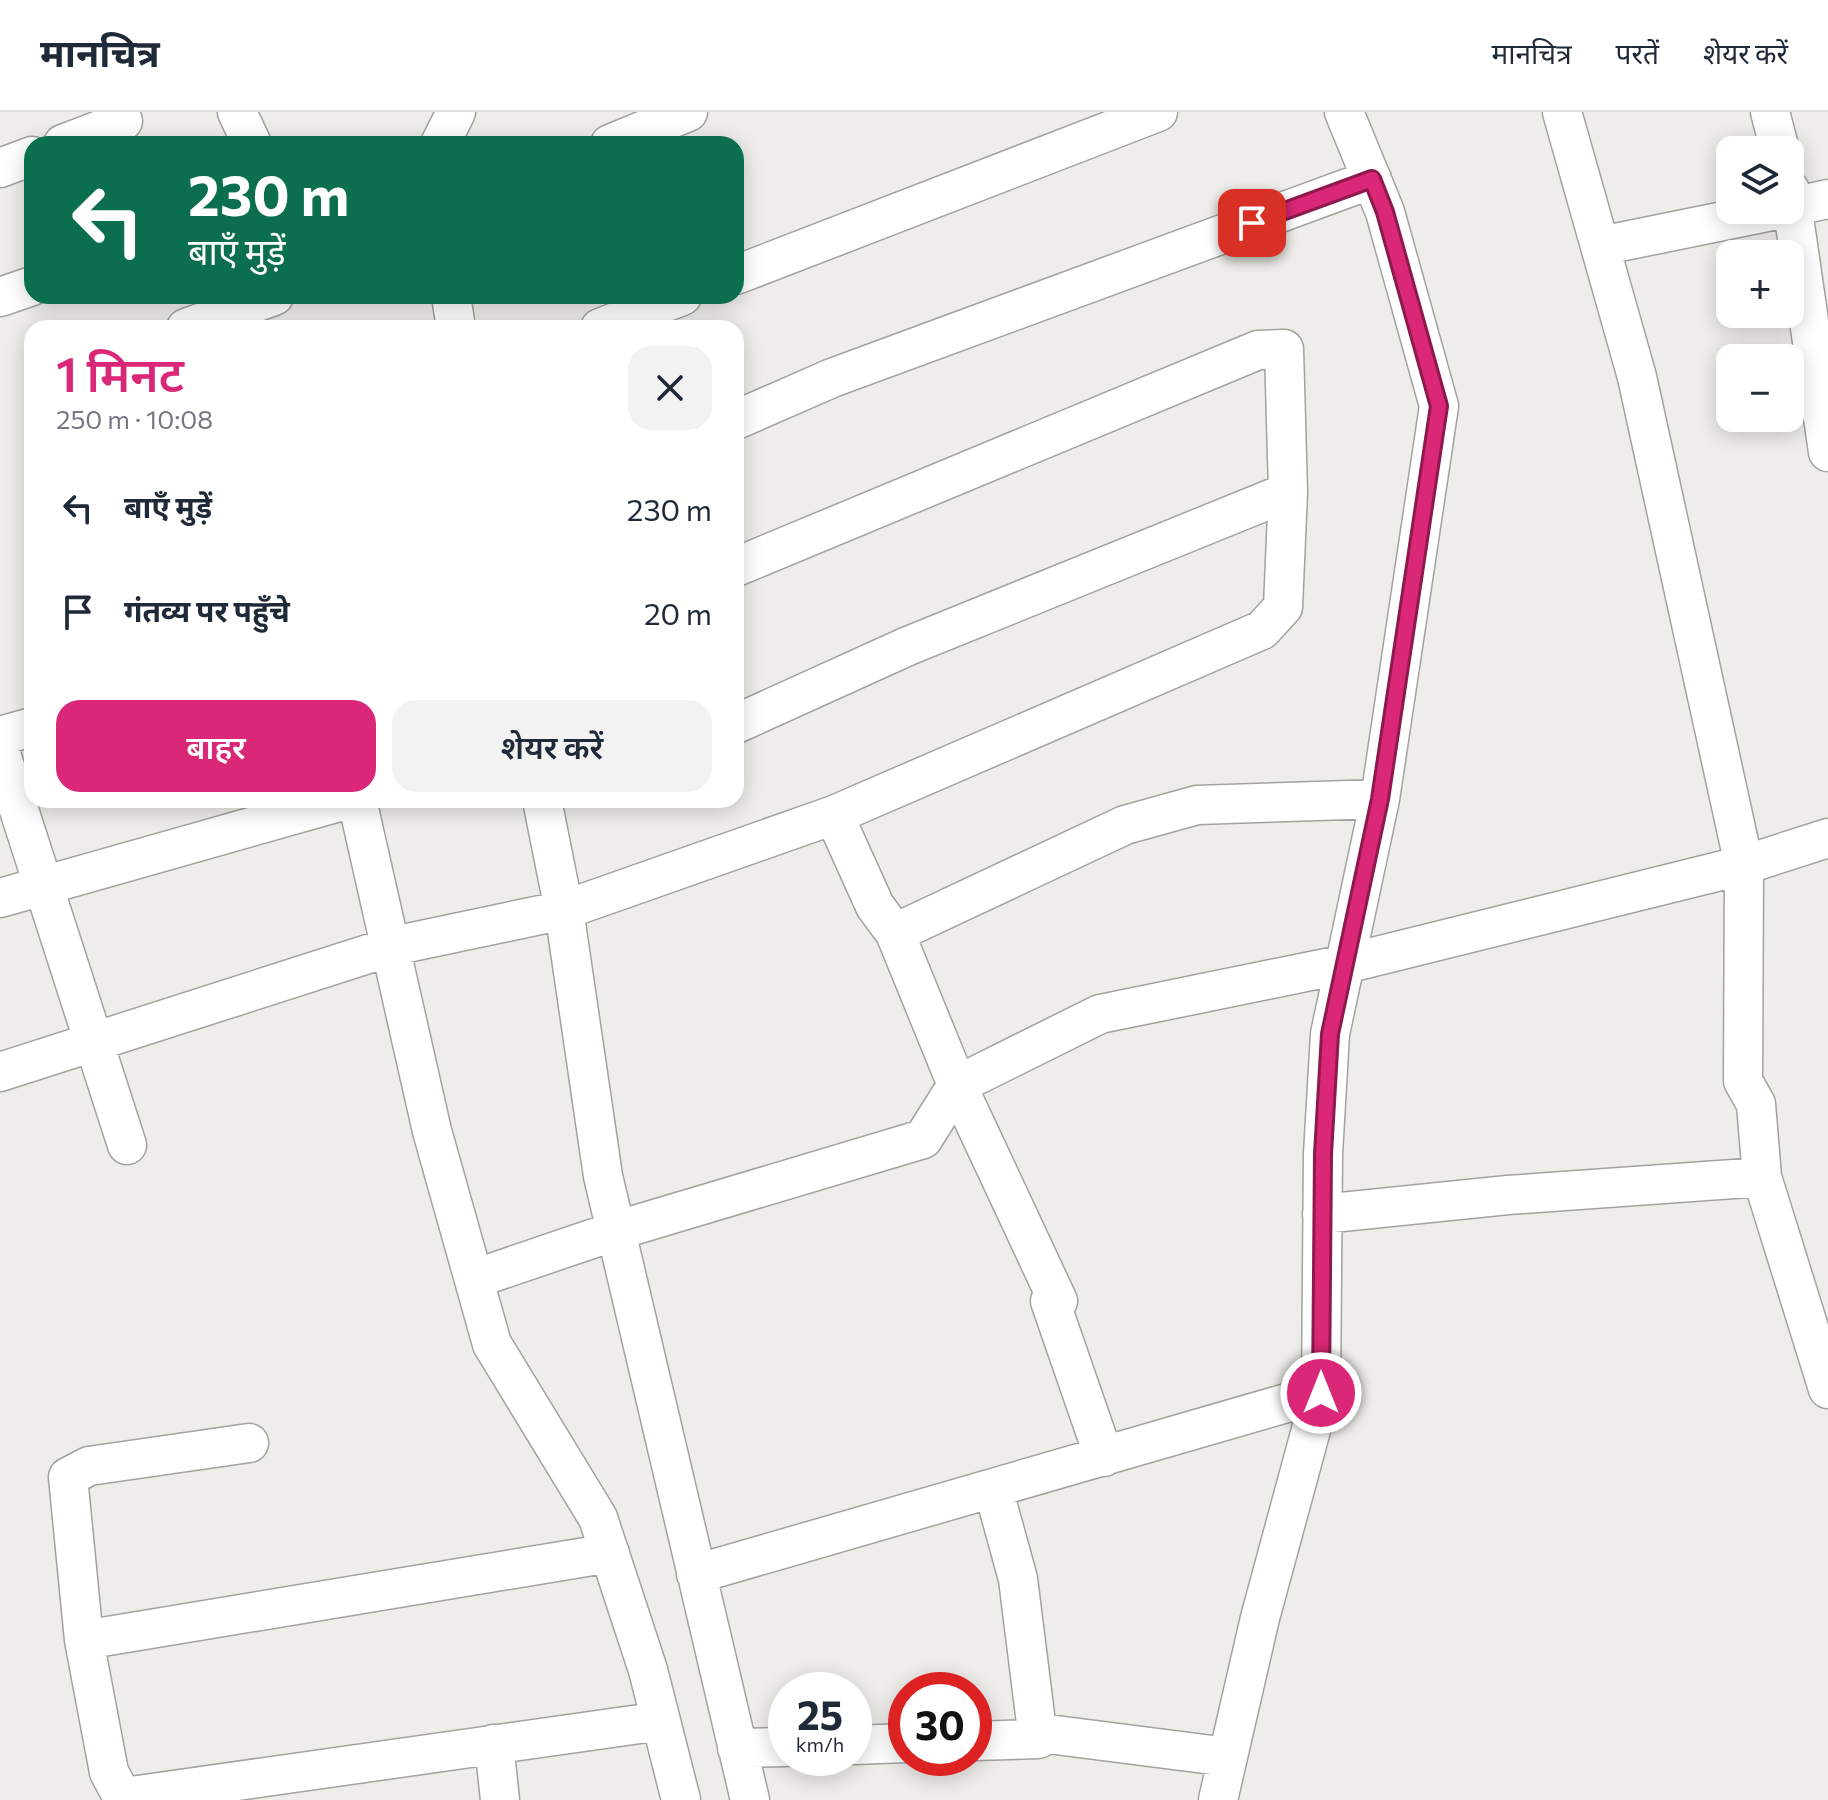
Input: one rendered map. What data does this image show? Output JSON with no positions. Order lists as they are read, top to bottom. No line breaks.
{"page":{"header":"मानचित्र","nav":["मानचित्र","परतें","शेयर करें"],"map_buttons":["+","−"],"turn":["230 m","बाएँ मुड़ें"],"heading":["1 मिनट","250 m · 10:08"],"list":[{"name":"बाएँ मुड़ें","value":"230 m"},{"name":"गंतव्य पर पहुँचे","value":"20 m"}],"buttons":["बाहर","शेयर करें"],"speed":"25 km/h","limit":"30"}}
